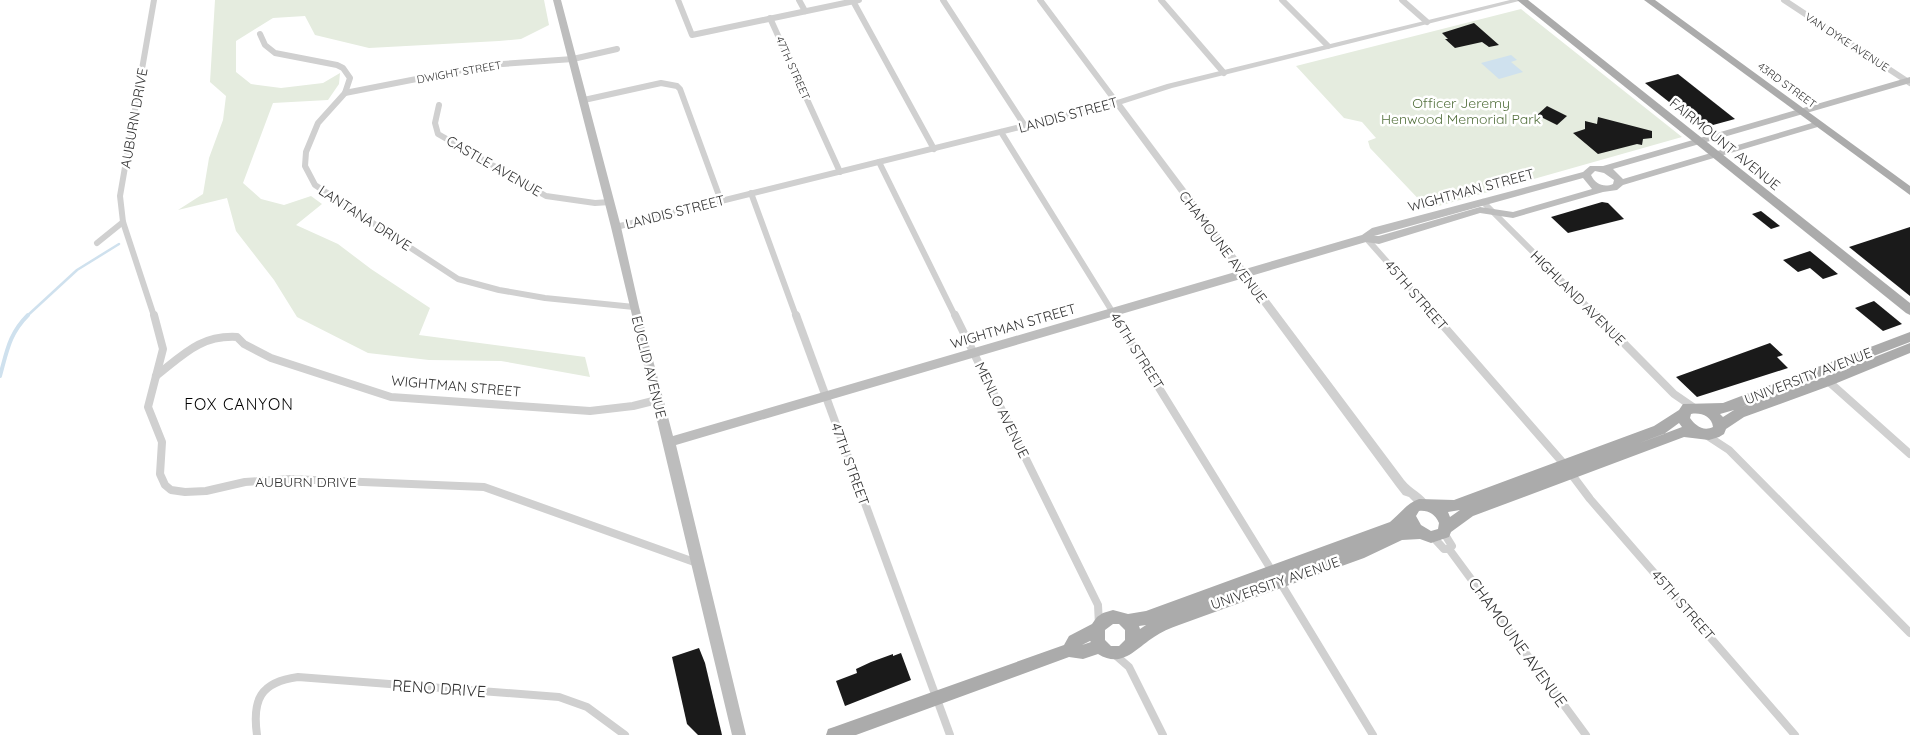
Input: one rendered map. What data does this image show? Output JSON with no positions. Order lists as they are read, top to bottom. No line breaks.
{"streets":{"main road":["43RD STREET","FAIRMOUNT AVENUE","WIGHTMAN STREET","EUCLID AVENUE","UNIVERSITY AVENUE"],"street":["VAN DYKE AVENUE","47TH STREET","DWIGHT STREET","LANDIS STREET","AUBURN DRIVE","CASTLE AVENUE","LANTANA DRIVE","CHAMOUNE AVENUE","45TH STREET","HIGHLAND AVENUE","46TH STREET","MENLO AVENUE","RENO DRIVE"]},"crossings":[["VAN DYKE AVENUE","WIGHTMAN STREET"],["47TH STREET","LANDIS STREET"],["47TH STREET","WIGHTMAN STREET"],["DWIGHT STREET","LANTANA DRIVE"],["DWIGHT STREET","EUCLID AVENUE"],["43RD STREET","WIGHTMAN STREET"],["LANDIS STREET","FAIRMOUNT AVENUE"],["LANDIS STREET","CHAMOUNE AVENUE"],["LANDIS STREET","46TH STREET"],["LANDIS STREET","EUCLID AVENUE"],["LANDIS STREET","MENLO AVENUE"],["AUBURN DRIVE","WIGHTMAN STREET"],["AUBURN DRIVE","EUCLID AVENUE"],["FAIRMOUNT AVENUE","WIGHTMAN STREET"],["CASTLE AVENUE","EUCLID AVENUE"],["WIGHTMAN STREET","CHAMOUNE AVENUE"],["WIGHTMAN STREET","45TH STREET"],["WIGHTMAN STREET","HIGHLAND AVENUE"],["WIGHTMAN STREET","46TH STREET"],["WIGHTMAN STREET","EUCLID AVENUE"],["WIGHTMAN STREET","MENLO AVENUE"],["LANTANA DRIVE","EUCLID AVENUE"],["CHAMOUNE AVENUE","UNIVERSITY AVENUE"],["45TH STREET","UNIVERSITY AVENUE"],["HIGHLAND AVENUE","UNIVERSITY AVENUE"],["46TH STREET","UNIVERSITY AVENUE"],["UNIVERSITY AVENUE","MENLO AVENUE"]],"districts":["FOX CANYON"],"parks":["Officer Jeremy Henwood Memorial Park"]}
